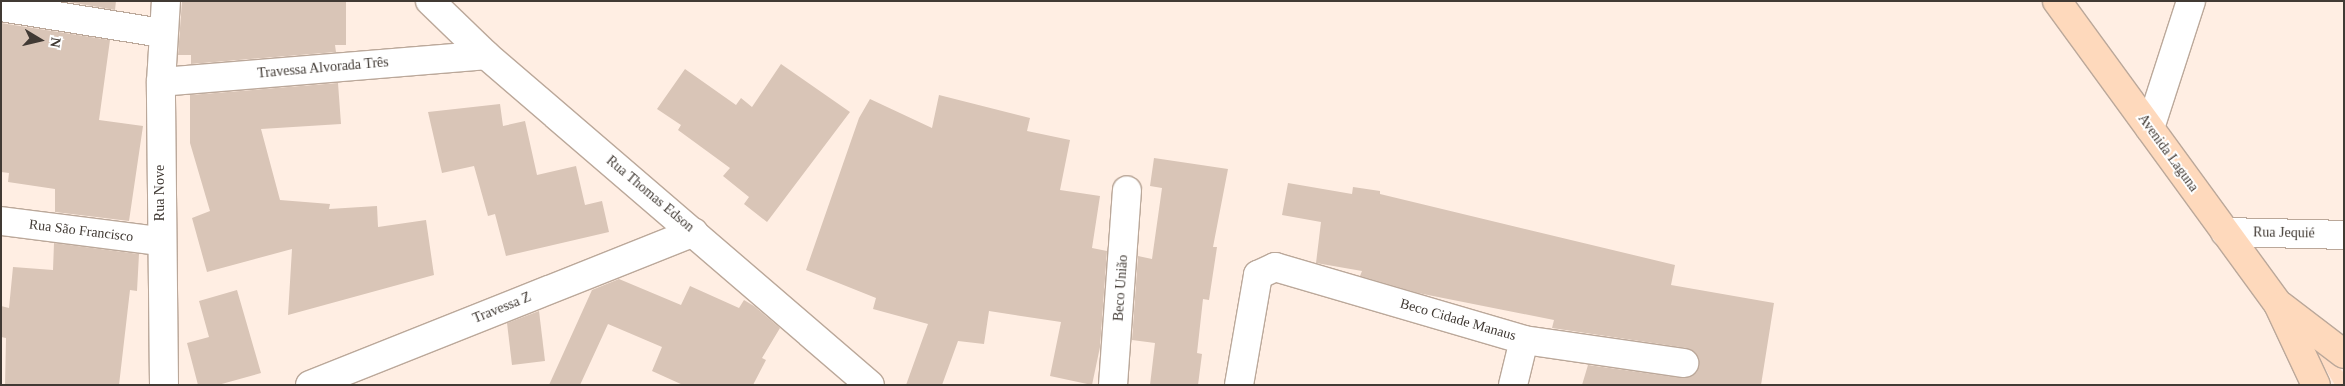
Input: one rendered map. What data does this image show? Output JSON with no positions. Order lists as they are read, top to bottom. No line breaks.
{"streets":{"main road":["Avenida Laguna"],"street":["Travessa Alvorada Três","Rua Nove","Rua Thomas Edson","Rua São Francisco","Rua Jequié","Beco União","Travessa Z","Beco Cidade Manaus"]},"crossings":[["Travessa Alvorada Três","Rua Nove"],["Travessa Alvorada Três","Rua Thomas Edson"],["Avenida Laguna","Rua Jequié"],["Rua Nove","Rua São Francisco"],["Rua Thomas Edson","Travessa Z"]],"north":"right"}
